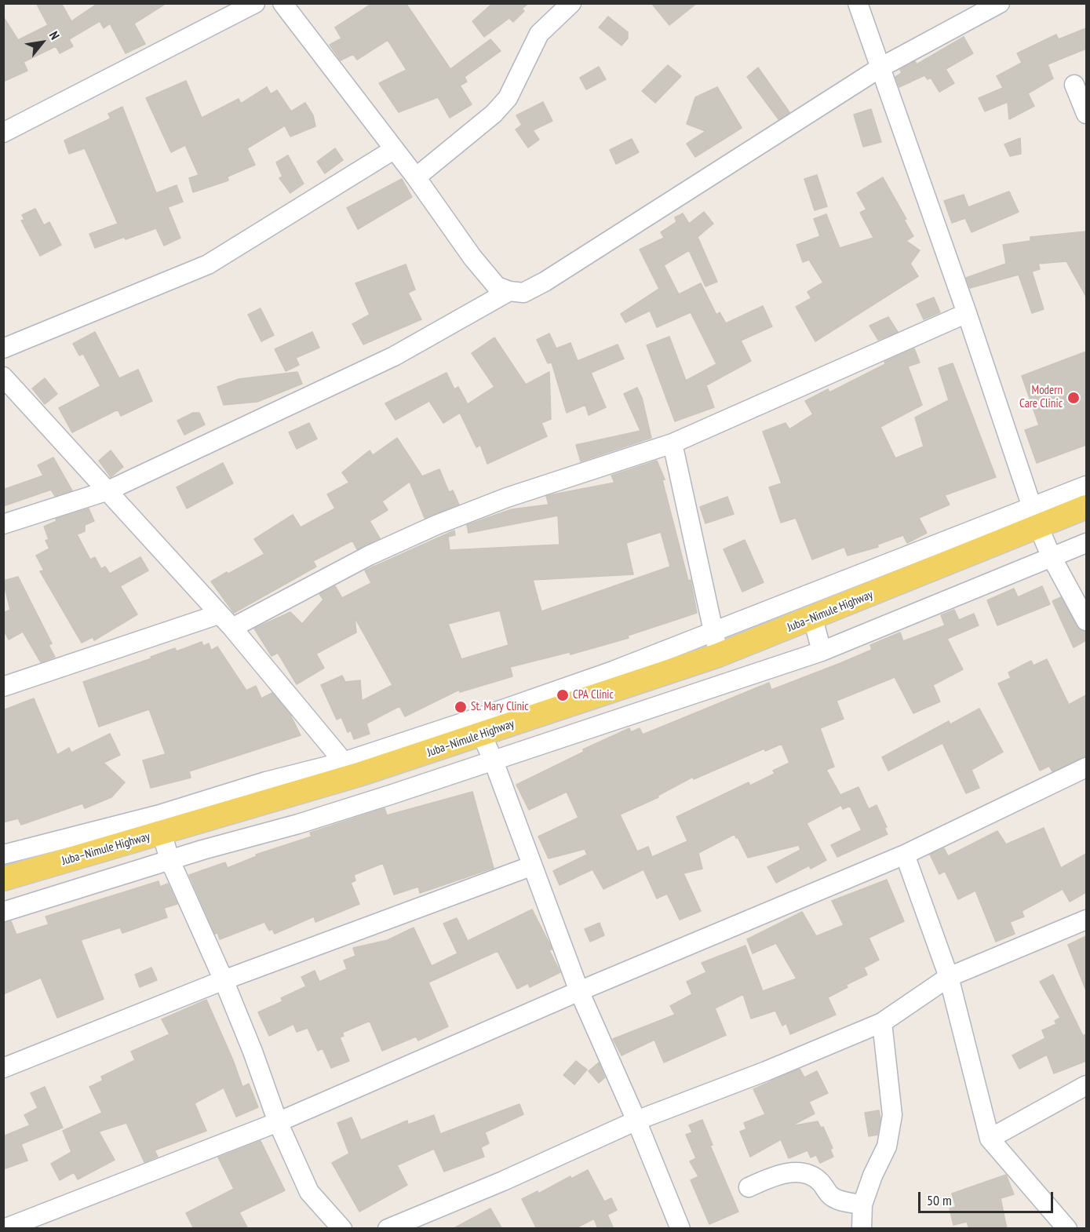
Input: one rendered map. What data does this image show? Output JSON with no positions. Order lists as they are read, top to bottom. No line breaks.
{"streets":{"main road":["Juba–Nimule Highway"]},"places":["Modern Care Clinic","CPA Clinic","St. Mary Clinic"],"scale_bar":"50 m","north":"top right"}
